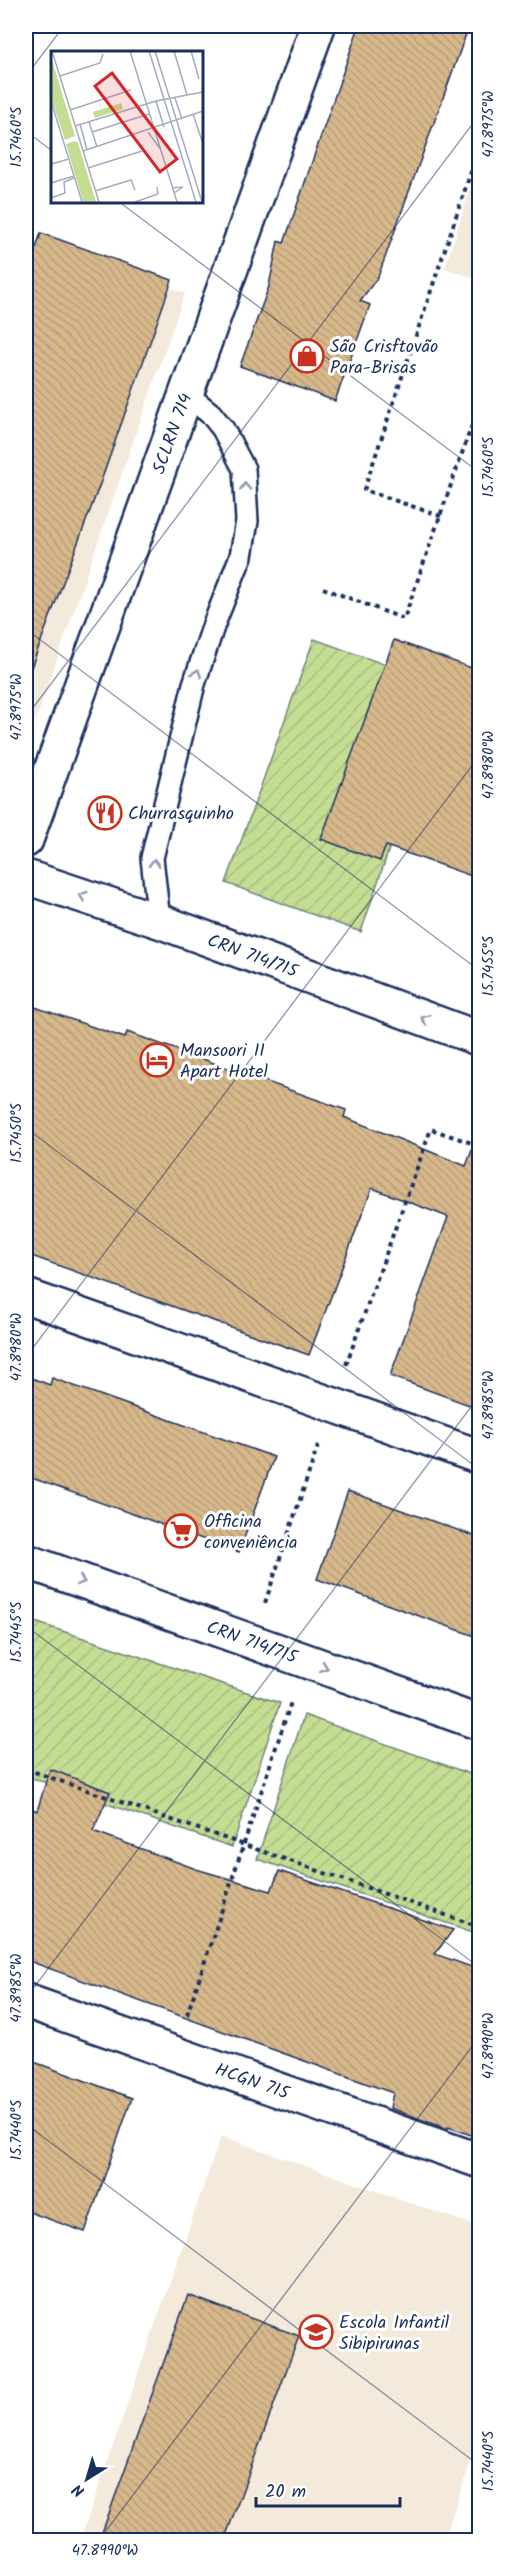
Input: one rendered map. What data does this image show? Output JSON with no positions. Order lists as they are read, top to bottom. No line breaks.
{"streets":{"street":["SCLRN 714","CRN 714/715","HCGN 715"]},"places":{"shop":["São Crisftovão Para-Brisas"],"restaurant":["Churrasquinho"],"hotel":["Mansoori II Apart Hotel"],"supermarket":["Officina conveniência"],"school or university":["Escola Infantil Sibipirunas"]},"scale_bar":"20 m","north":"bottom left","coordinates":["47.8975°W","15.7460°S","47.8980°W","15.7455°S","15.7450°S","47.8985°W","15.7445°S","47.8990°W","15.7440°S"]}
